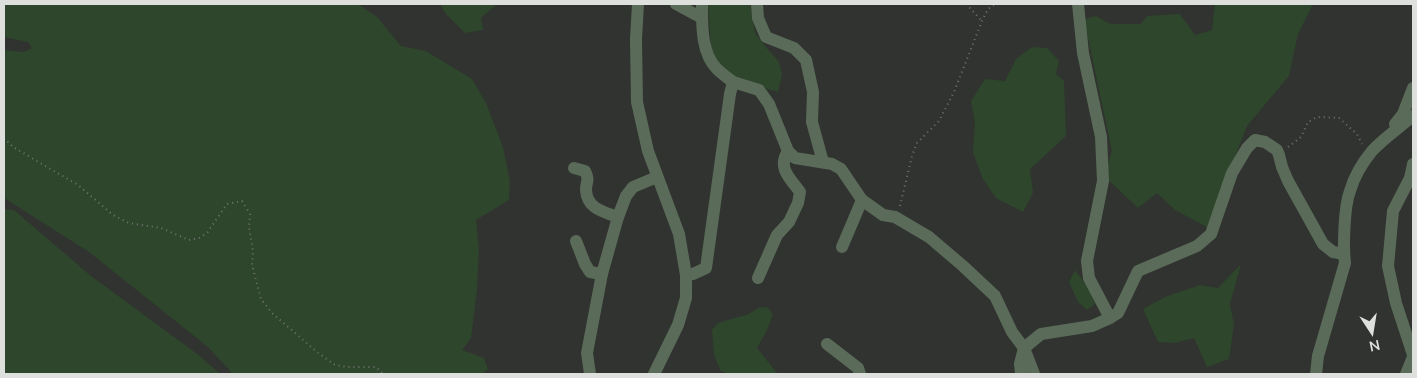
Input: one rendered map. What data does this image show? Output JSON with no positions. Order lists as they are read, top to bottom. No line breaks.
{"north":"bottom"}
